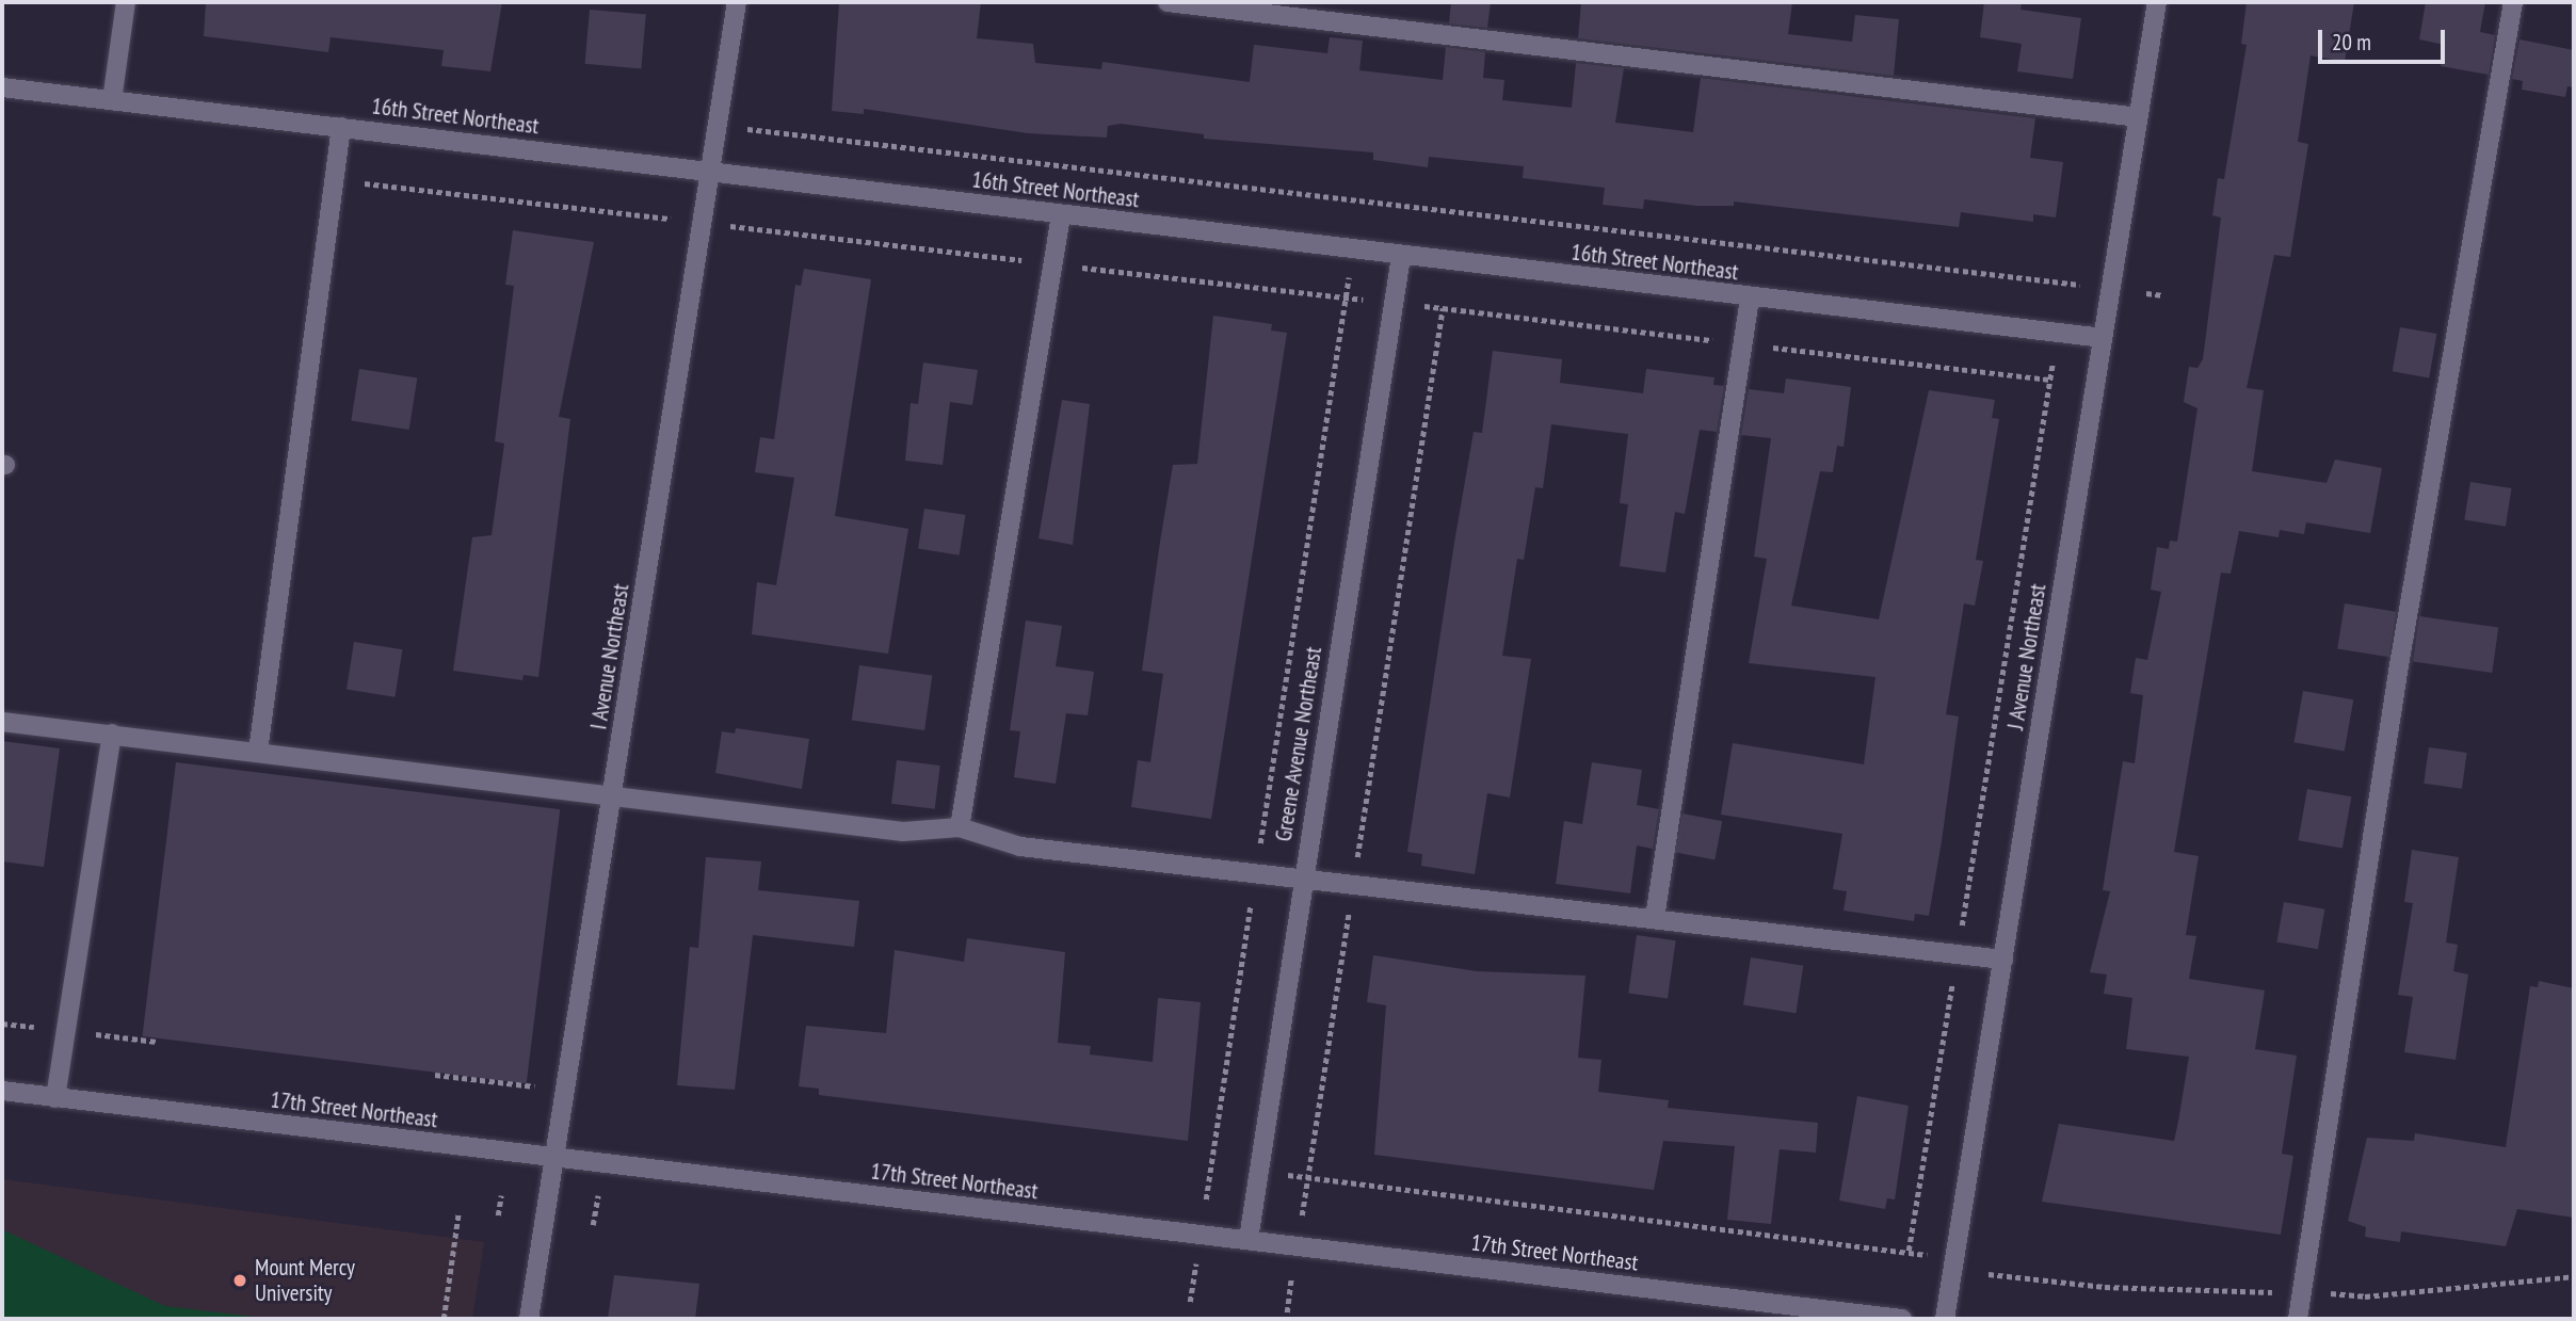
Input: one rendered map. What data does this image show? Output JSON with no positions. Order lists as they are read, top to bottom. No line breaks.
{"streets":{"street":["16th Street Northeast","I Avenue Northeast","J Avenue Northeast","Greene Avenue Northeast","17th Street Northeast"]},"crossings":[["16th Street Northeast","I Avenue Northeast"],["16th Street Northeast","J Avenue Northeast"],["16th Street Northeast","Greene Avenue Northeast"],["I Avenue Northeast","17th Street Northeast"],["Greene Avenue Northeast","17th Street Northeast"]],"places":["Mount Mercy University"],"scale_bar":"20 m"}
